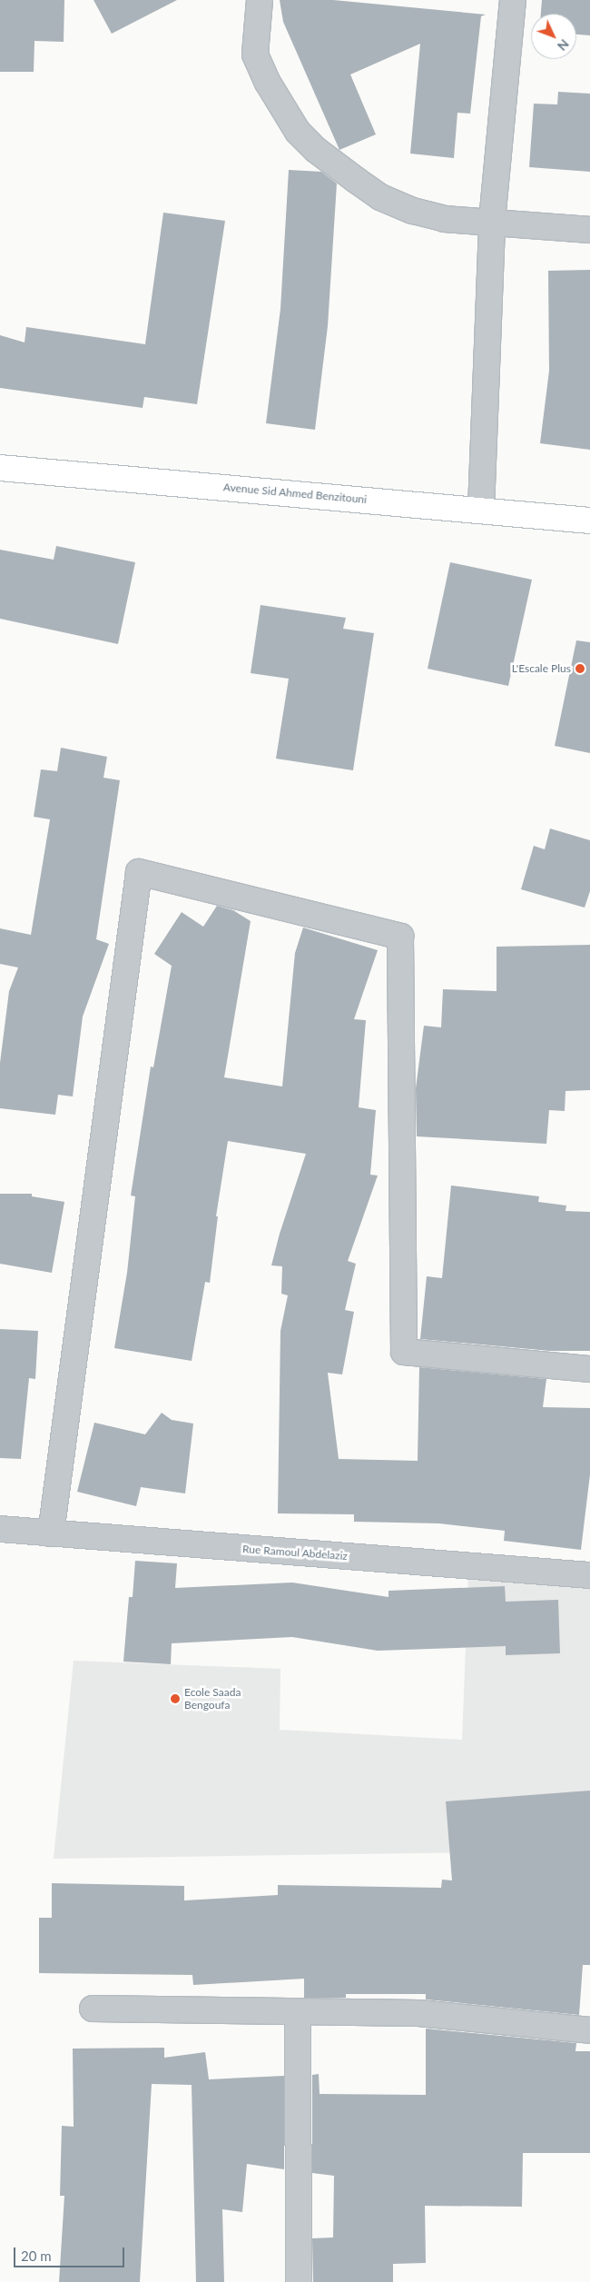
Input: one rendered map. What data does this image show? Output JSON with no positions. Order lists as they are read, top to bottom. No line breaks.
{"streets":{"main road":["Avenue Sid Ahmed Benzitouni"],"street":["Rue Ramoul Abdelaziz"]},"places":["L'Escale Plus","Ecole Saada Bengoufa"],"scale_bar":"20 m","north":"bottom right"}
